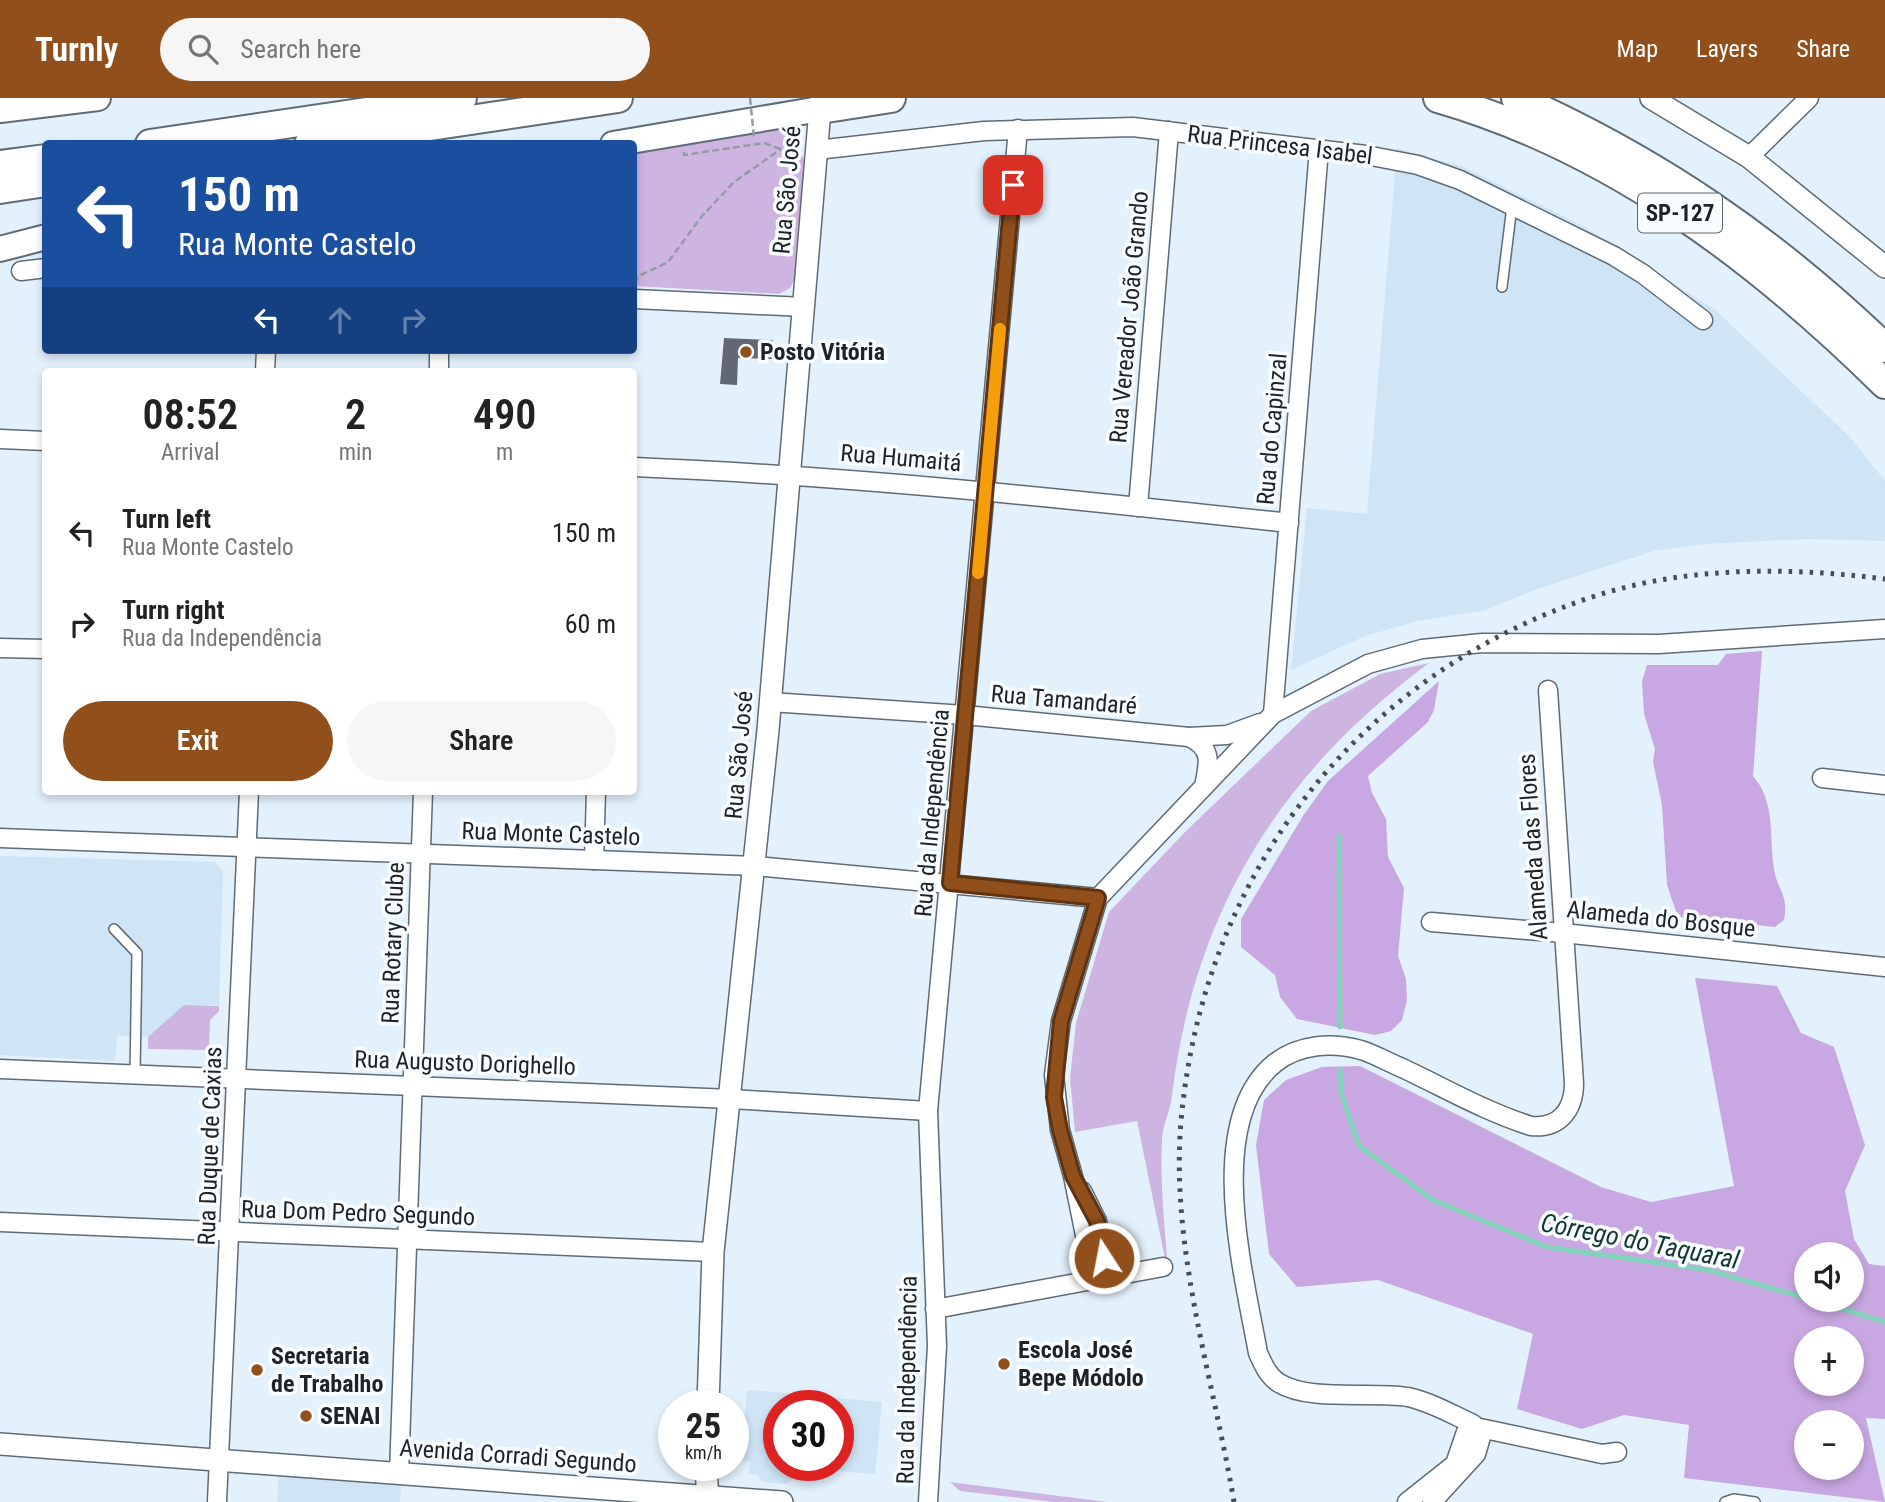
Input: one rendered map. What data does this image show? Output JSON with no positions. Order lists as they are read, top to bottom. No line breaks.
{"streets":{"highway":["SP-127"],"street":["Rua Princesa Isabel","Rua São José","Rua Vereador João Grando","Rua do Capinzal","Rua Humaitá","Rua Tamandaré","Rua da Independência","Rua Monte Castelo","Alameda das Flores","Alameda do Bosque","Rua Rotary Clube","Rua Augusto Dorighello","Rua Duque de Caxias","Rua Dom Pedro Segundo","Avenida Corradi Segundo"]},"crossings":[["Rua Princesa Isabel","Rua São José"],["Rua Princesa Isabel","Rua Vereador João Grando"],["Rua Princesa Isabel","Rua do Capinzal"],["Rua Princesa Isabel","Rua da Independência"],["Rua São José","Rua Humaitá"],["Rua São José","Rua Tamandaré"],["Rua São José","Rua Monte Castelo"],["Rua São José","Rua Augusto Dorighello"],["Rua São José","Rua Dom Pedro Segundo"],["Rua Vereador João Grando","Rua Humaitá"],["Rua do Capinzal","Rua Humaitá"],["Rua do Capinzal","Rua Tamandaré"],["Rua Humaitá","Rua da Independência"],["Rua Tamandaré","Rua da Independência"],["Rua da Independência","Rua Monte Castelo"],["Rua da Independência","Rua Augusto Dorighello"],["Rua Monte Castelo","Rua Rotary Clube"],["Rua Monte Castelo","Rua Duque de Caxias"],["Alameda das Flores","Alameda do Bosque"],["Rua Rotary Clube","Rua Augusto Dorighello"],["Rua Rotary Clube","Rua Dom Pedro Segundo"],["Rua Rotary Clube","Avenida Corradi Segundo"],["Rua Augusto Dorighello","Rua Duque de Caxias"],["Rua Duque de Caxias","Rua Dom Pedro Segundo"],["Rua Duque de Caxias","Avenida Corradi Segundo"]],"water":["Córrego do Taquaral"],"places":["Posto Vitória","Escola José Bepe Módolo","Secretaria de Trabalho","SENAI"],"page":{"header":"Turnly","search":"Search here","nav":["Map","Layers","Share"],"turn":["150 m","Rua Monte Castelo"],"eta":["08:52","Arrival","2","min","490","m"],"list":[{"name":"Turn left","note":"Rua Monte Castelo","value":"150 m"},{"name":"Turn right","note":"Rua da Independência","value":"60 m"}],"buttons":["Exit","Share"],"map_buttons":["+","−"],"speed":"25 km/h","limit":"30"}}
